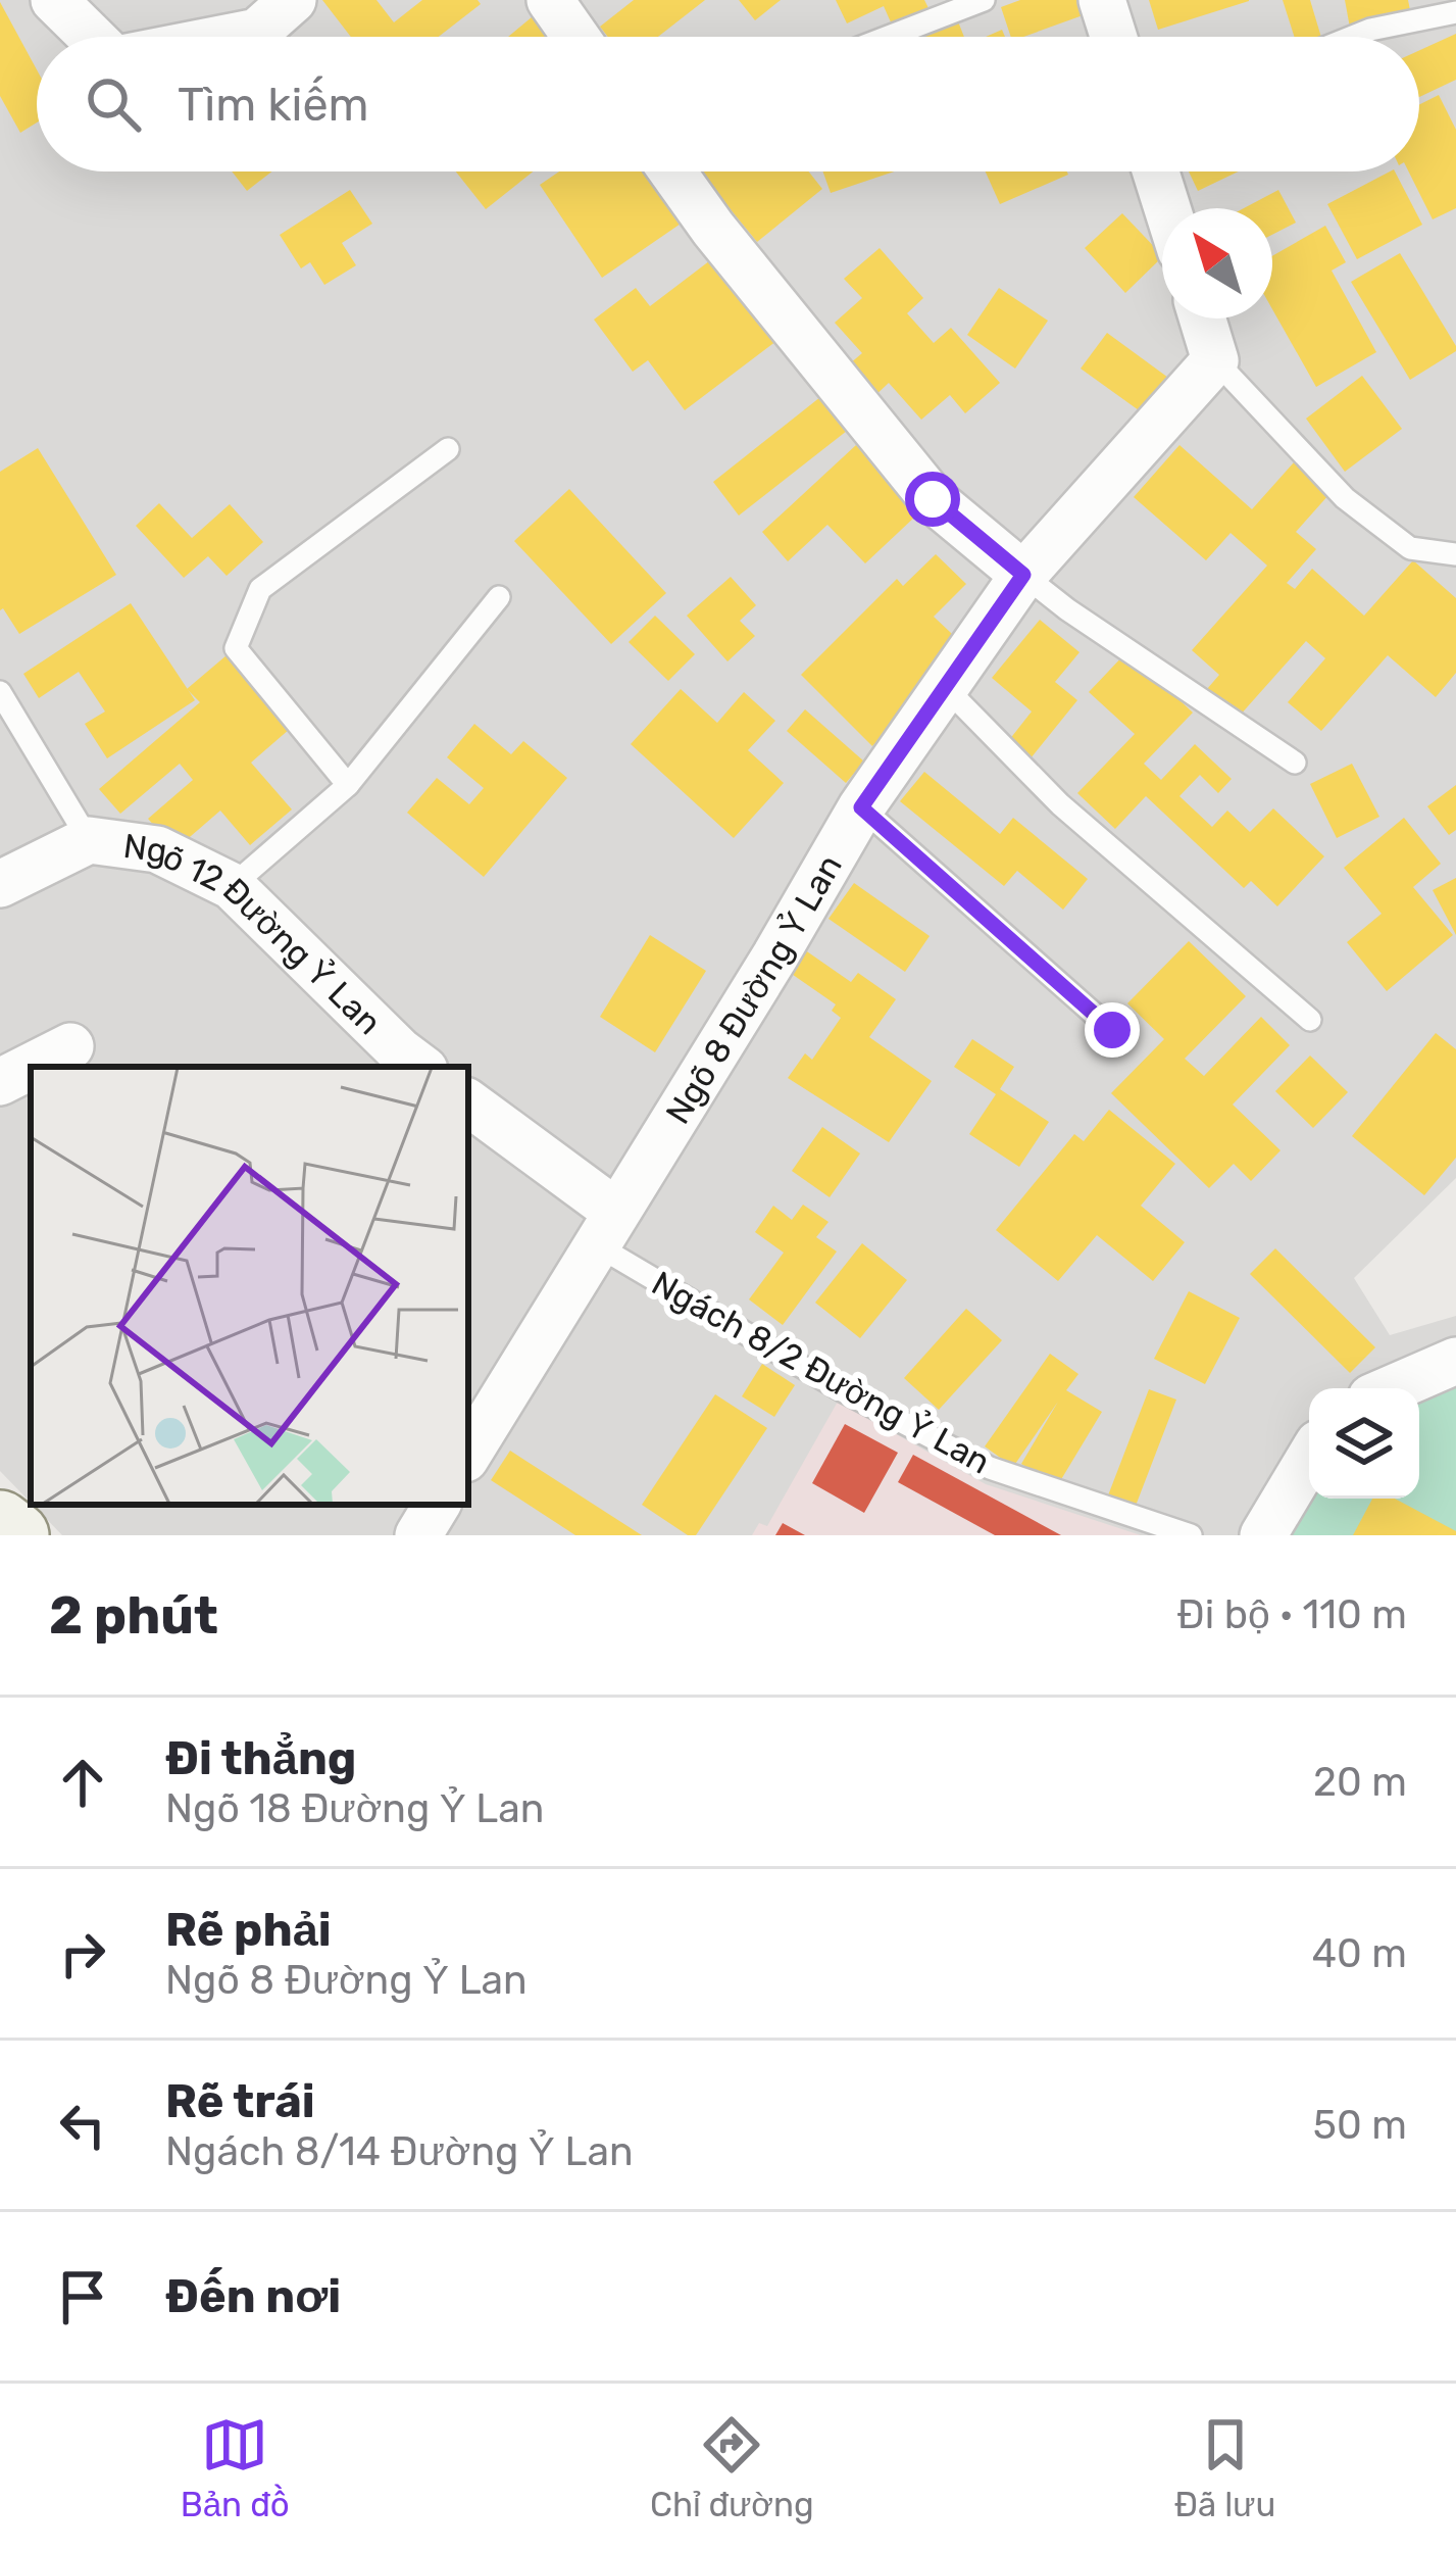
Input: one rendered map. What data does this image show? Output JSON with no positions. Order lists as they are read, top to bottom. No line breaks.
{"streets":{"street":["Ngõ 12 Đường Ỷ Lan","Ngõ 8 Đường Ỷ Lan"],"lane":["Ngách 8/2 Đường Ỷ Lan"]},"crossings":[["Ngõ 8 Đường Ỷ Lan","Ngách 8/2 Đường Ỷ Lan"]],"north":"top left","page":{"search":"Tìm kiếm","heading":["2 phút","Đi bộ · 110 m"],"list":[["Đi thẳng","Ngõ 18 Đường Ỷ Lan","20 m"],["Rẽ phải","Ngõ 8 Đường Ỷ Lan","40 m"],["Rẽ trái","Ngách 8/14 Đường Ỷ Lan","50 m"],"Đến nơi"],"nav":["Bản đồ","Chỉ đường","Đã lưu"]}}
